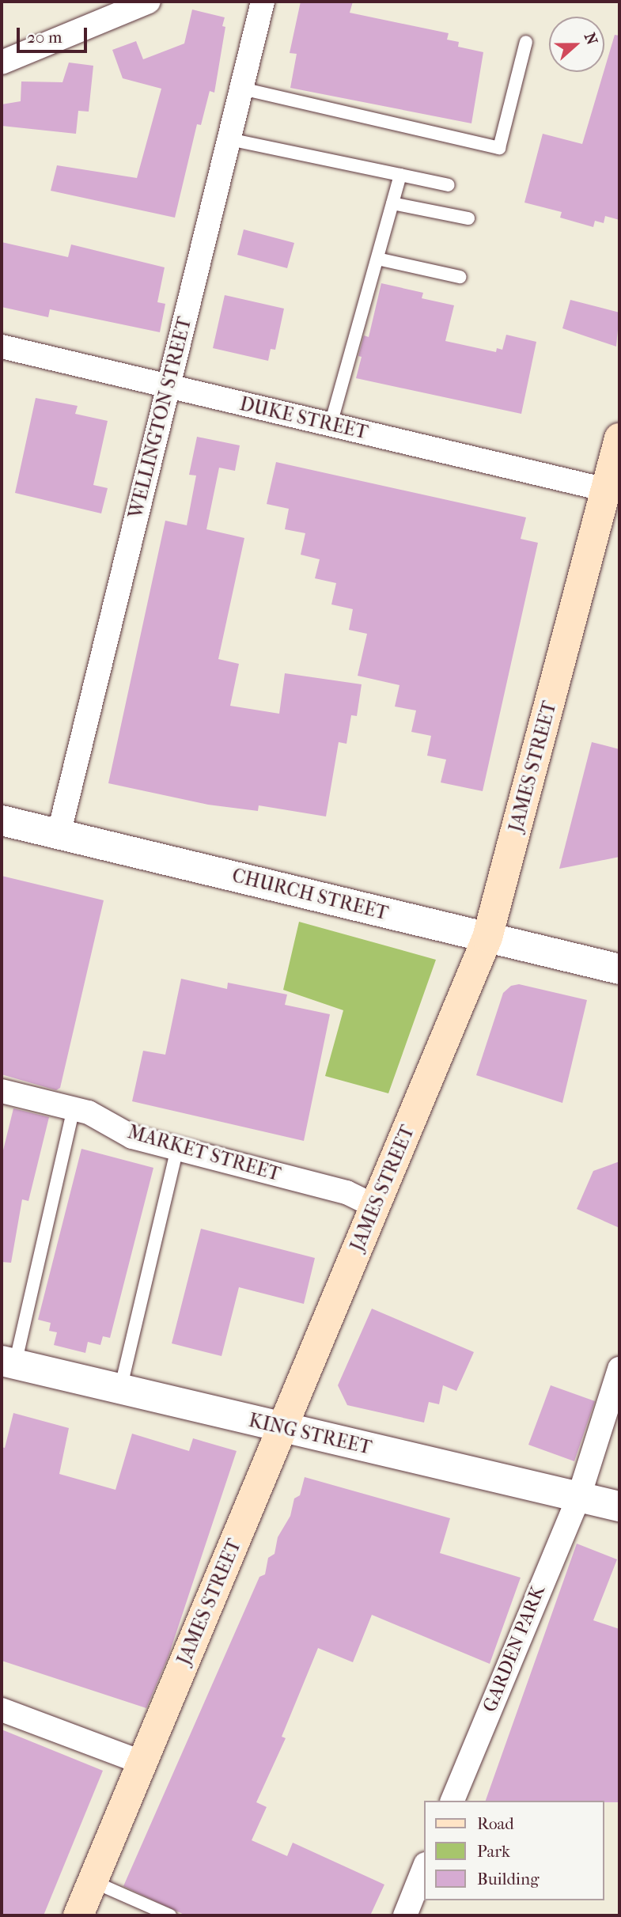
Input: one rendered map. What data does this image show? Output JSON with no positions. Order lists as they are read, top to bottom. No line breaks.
{"streets":{"main road":["JAMES STREET"],"street":["WELLINGTON STREET","DUKE STREET","CHURCH STREET","MARKET STREET","KING STREET","GARDEN PARK"]},"crossings":[["WELLINGTON STREET","DUKE STREET"],["WELLINGTON STREET","CHURCH STREET"],["DUKE STREET","JAMES STREET"],["JAMES STREET","CHURCH STREET"],["JAMES STREET","MARKET STREET"],["JAMES STREET","KING STREET"],["KING STREET","GARDEN PARK"]],"legend":["Road","Park","Building"],"scale_bar":"20 m","north":"right"}
